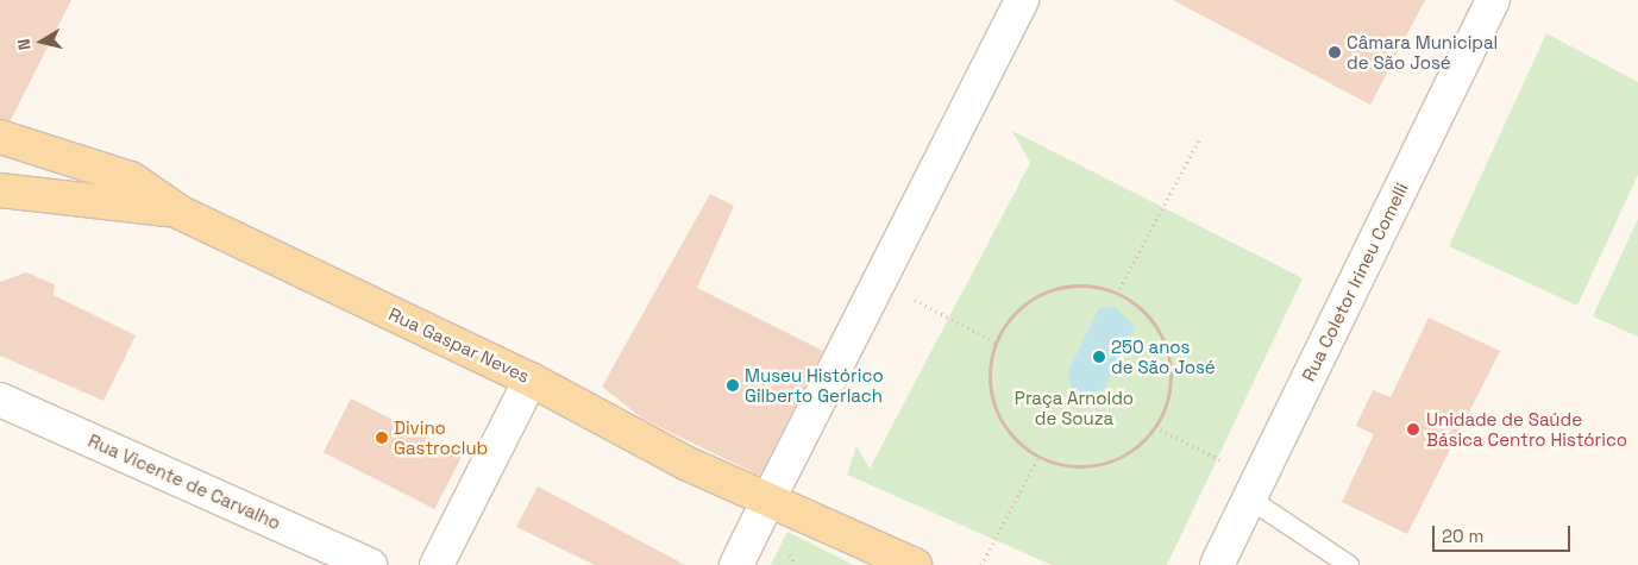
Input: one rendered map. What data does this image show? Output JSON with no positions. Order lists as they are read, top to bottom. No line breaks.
{"streets":{"main road":["Rua Gaspar Neves"],"street":["Rua Coletor Irineu Comelli","Rua Vicente de Carvalho"]},"parks":["Praça Arnoldo de Souza"],"places":["Câmara Municipal de São José","250 anos de São José","Museu Histórico Gilberto Gerlach","Unidade de Saúde Básica Centro Histórico","Divino Gastroclub"],"scale_bar":"20 m","north":"left"}
